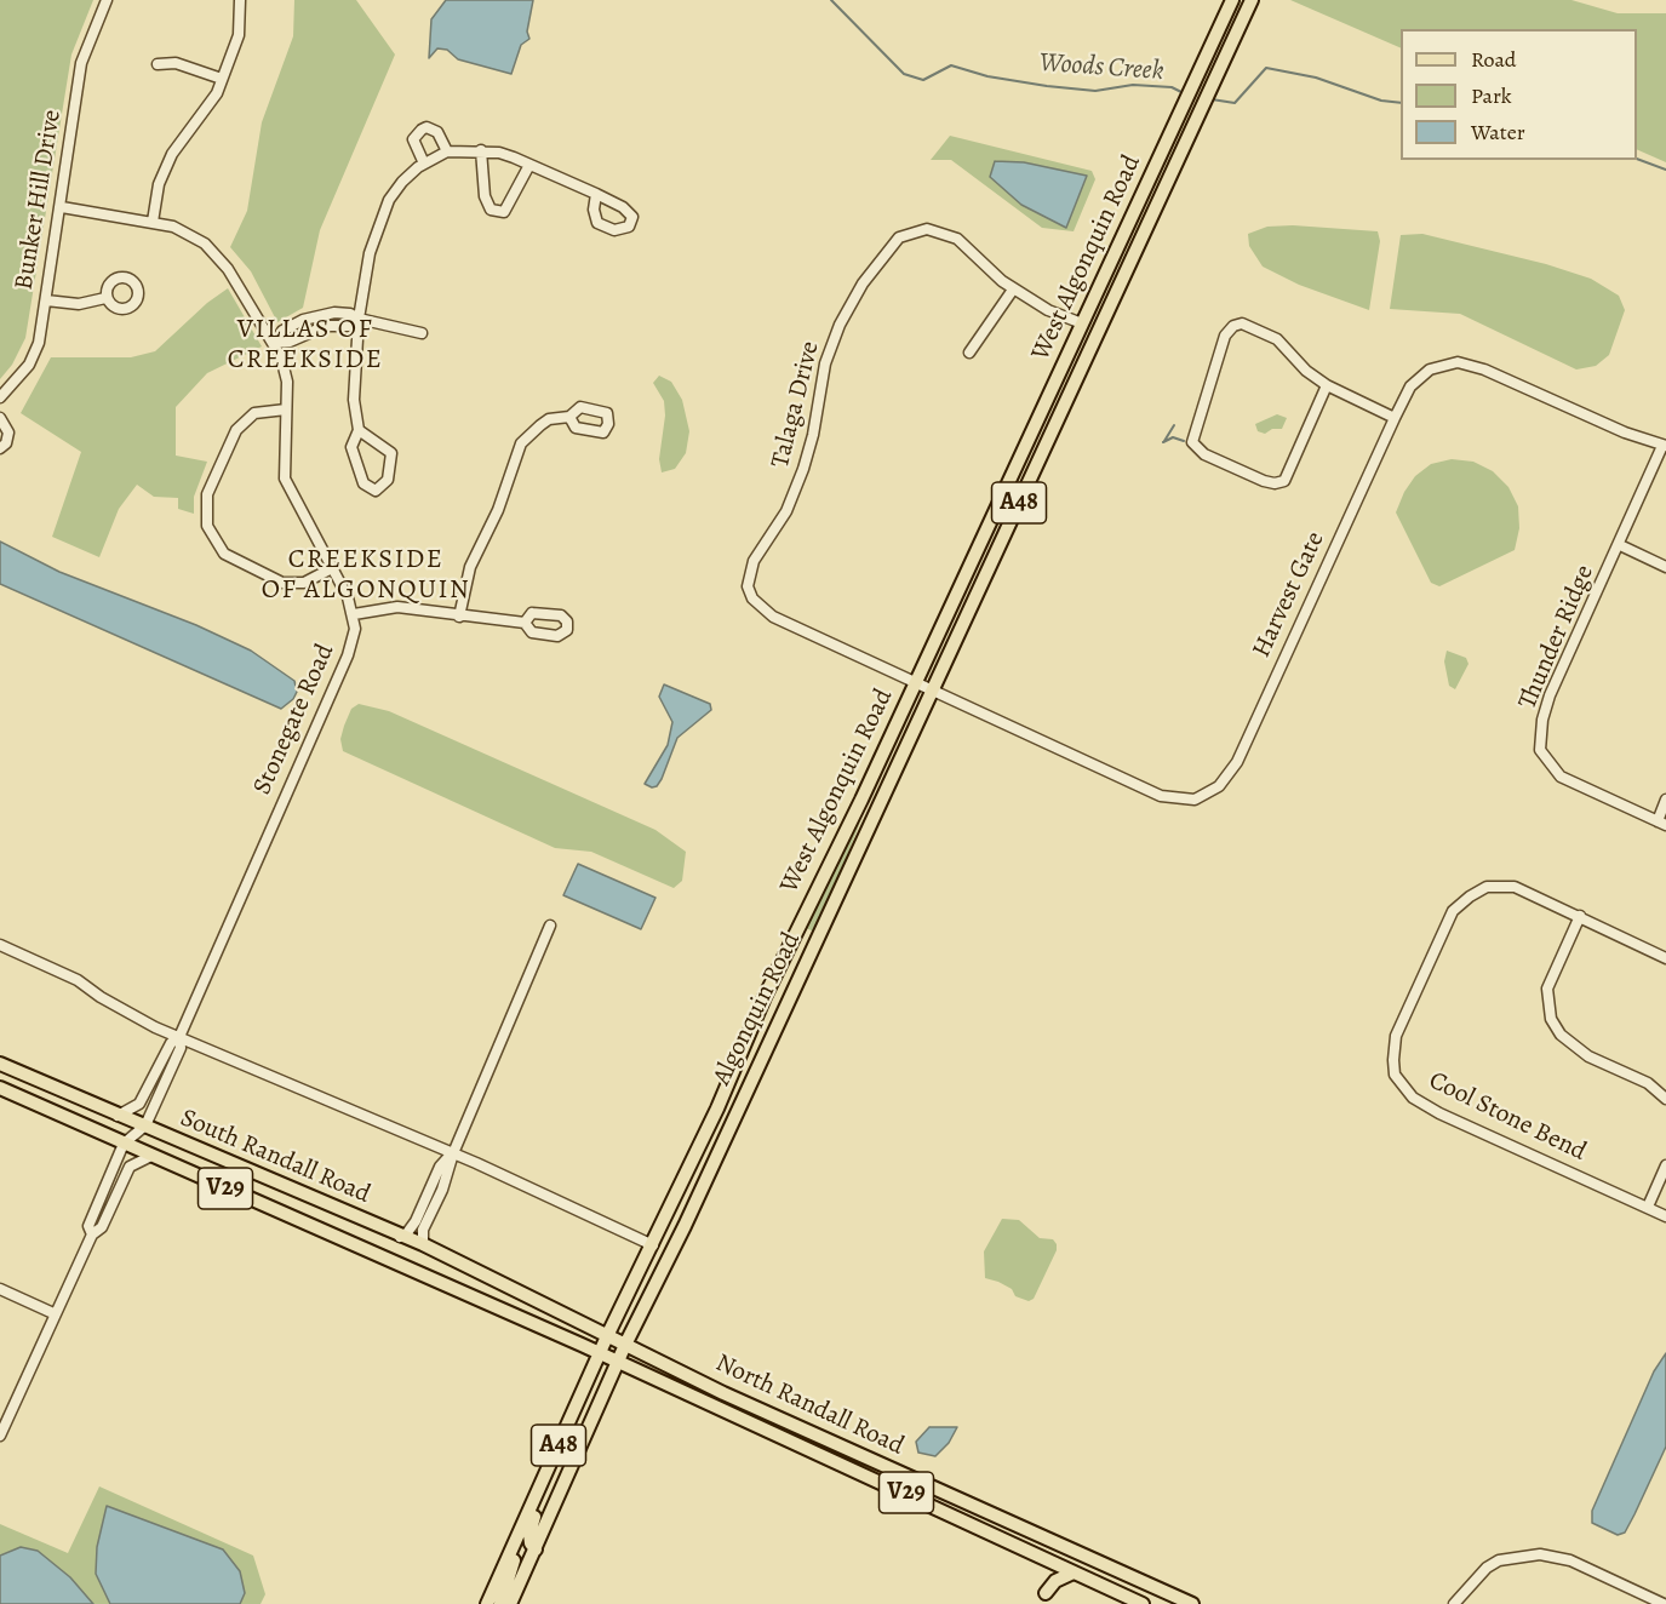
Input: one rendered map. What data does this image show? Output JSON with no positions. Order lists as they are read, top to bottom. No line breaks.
{"streets":{"main road":["West Algonquin Road","A48","Algonquin Road","South Randall Road","V29","North Randall Road"],"street":["Bunker Hill Drive","Talaga Drive","Harvest Gate","Thunder Ridge","Stonegate Road","Cool Stone Bend"]},"crossings":[["West Algonquin Road","Talaga Drive"],["West Algonquin Road","South Randall Road"],["West Algonquin Road","North Randall Road"],["Talaga Drive","Harvest Gate"],["Talaga Drive","Algonquin Road"],["Harvest Gate","Thunder Ridge"],["Harvest Gate","Algonquin Road"],["Stonegate Road","South Randall Road"],["Algonquin Road","North Randall Road"],["South Randall Road","North Randall Road"]],"districts":["VILLAS OF CREEKSIDE","CREEKSIDE OF ALGONQUIN"],"water":["Woods Creek"],"legend":["Road","Park","Water"]}
